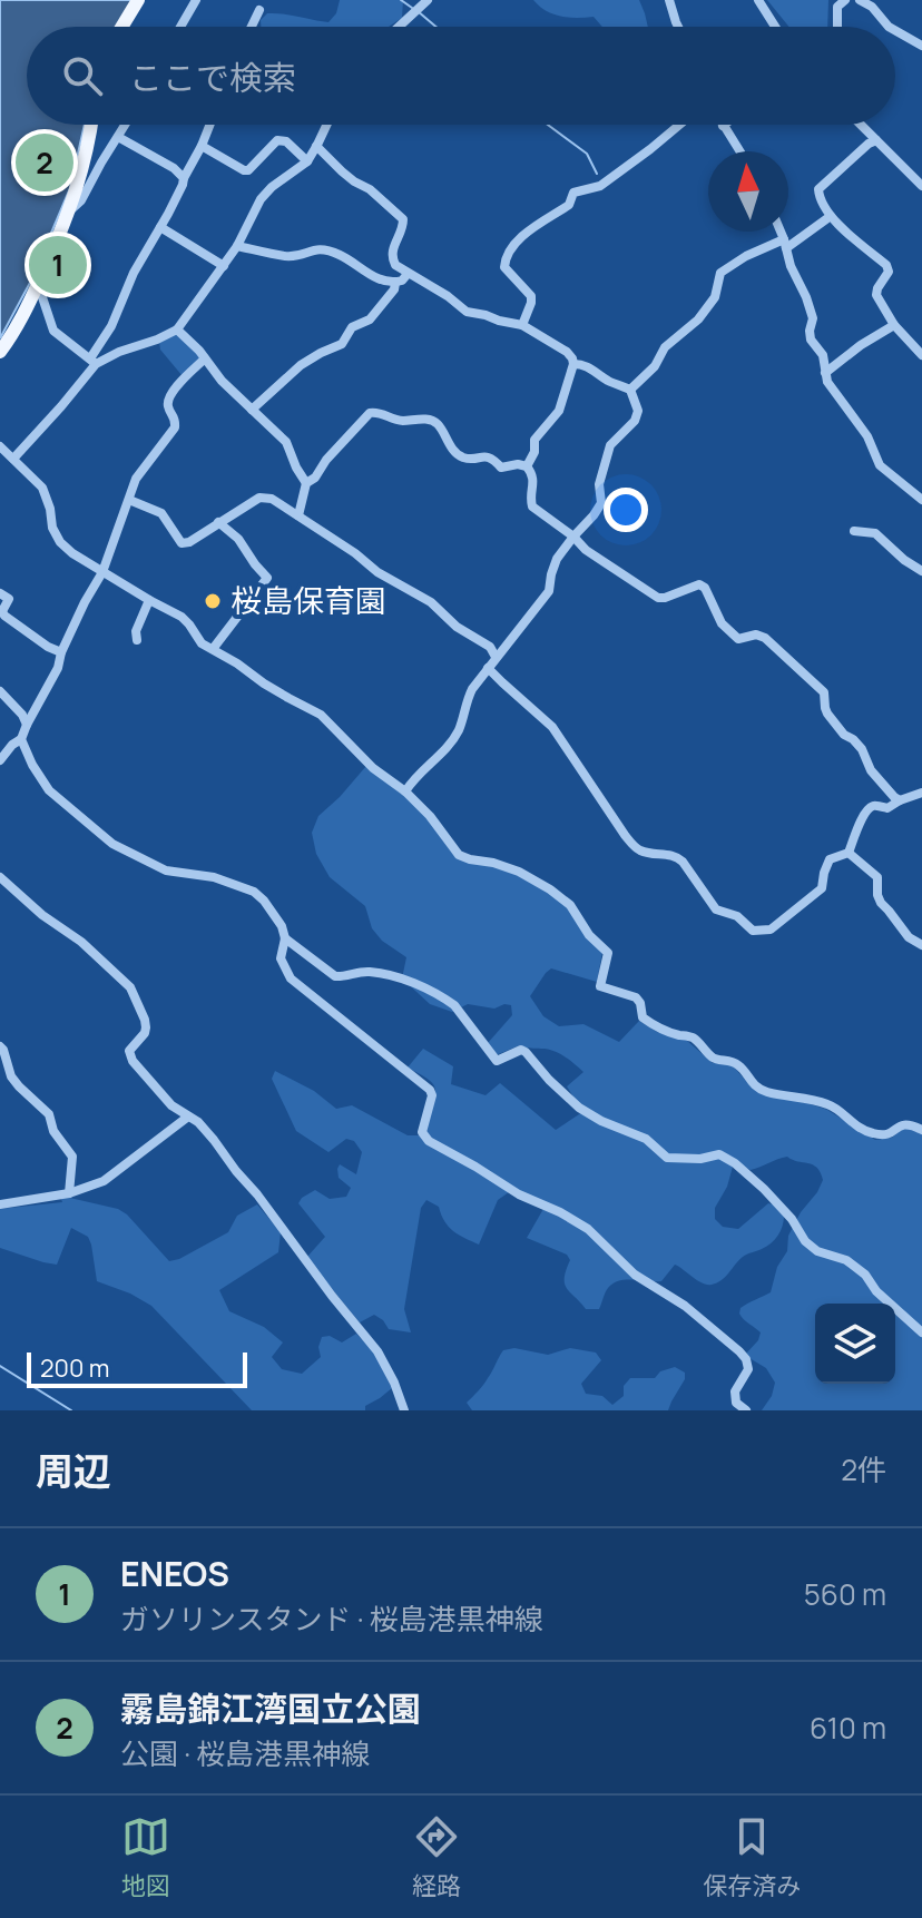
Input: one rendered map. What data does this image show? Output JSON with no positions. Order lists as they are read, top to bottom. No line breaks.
{"places":["桜島保育園"],"scale_bar":"200 m","north":"top","page":{"search":"ここで検索","pins":["2","1"],"scale":"200 m","heading":["周辺","2件"],"list":[{"mark":"1","name":"ENEOS","note":"ガソリンスタンド · 桜島港黒神線","value":"560 m"},{"mark":"2","name":"霧島錦江湾国立公園","note":"公園 · 桜島港黒神線","value":"610 m"}],"nav":["地図","経路","保存済み"]}}
